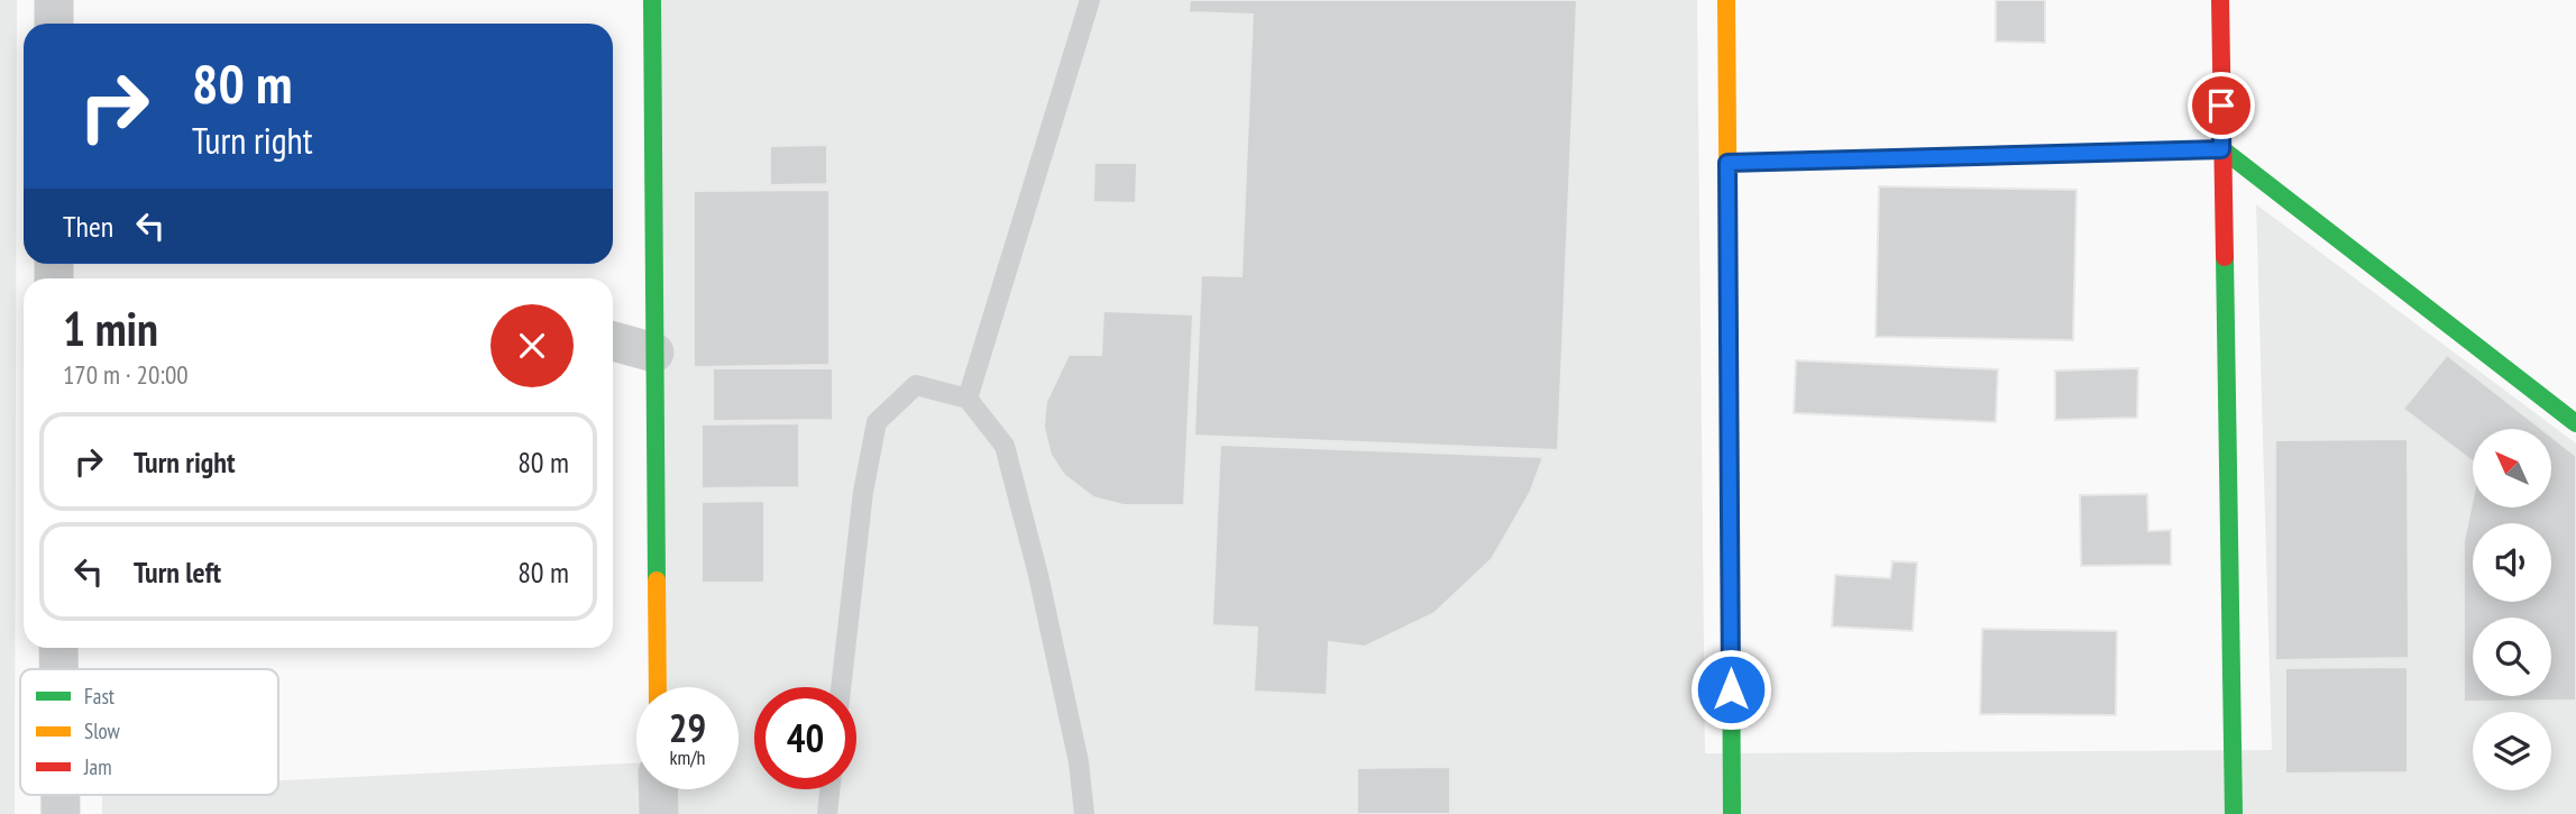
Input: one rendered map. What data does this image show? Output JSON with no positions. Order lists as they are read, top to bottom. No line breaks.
{"legend":["Fast","Slow","Jam"],"north":"top left","page":{"turn":["80 m","Turn right"],"then":"Then","heading":["1 min","170 m · 20:00"],"list":[{"name":"Turn right","value":"80 m"},{"name":"Turn left","value":"80 m"}],"speed":"29 km/h","limit":"40"}}
